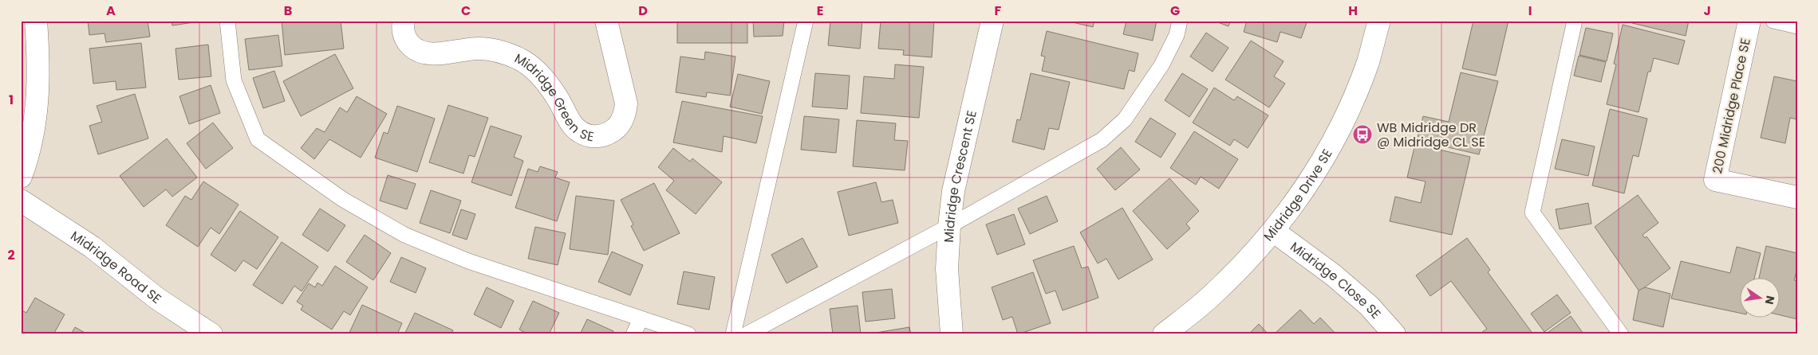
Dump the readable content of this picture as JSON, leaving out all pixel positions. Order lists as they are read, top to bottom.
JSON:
{
  "streets": {
    "street": [
      "Midridge Green SE",
      "200 Midridge Place SE",
      "Midridge Crescent SE",
      "Midridge Drive SE",
      "Midridge Road SE",
      "Midridge Close SE"
    ]
  },
  "crossings": [
    ["Midridge Drive SE", "Midridge Close SE"]
  ],
  "places": {
    "bus stop": ["WB Midridge DR @ Midridge CL SE"]
  },
  "north": "right",
  "grid": {
    "columns": [
      "A",
      "B",
      "C",
      "D",
      "E",
      "F",
      "G",
      "H",
      "I",
      "J"
    ],
    "rows": ["1", "2"]
  }
}
